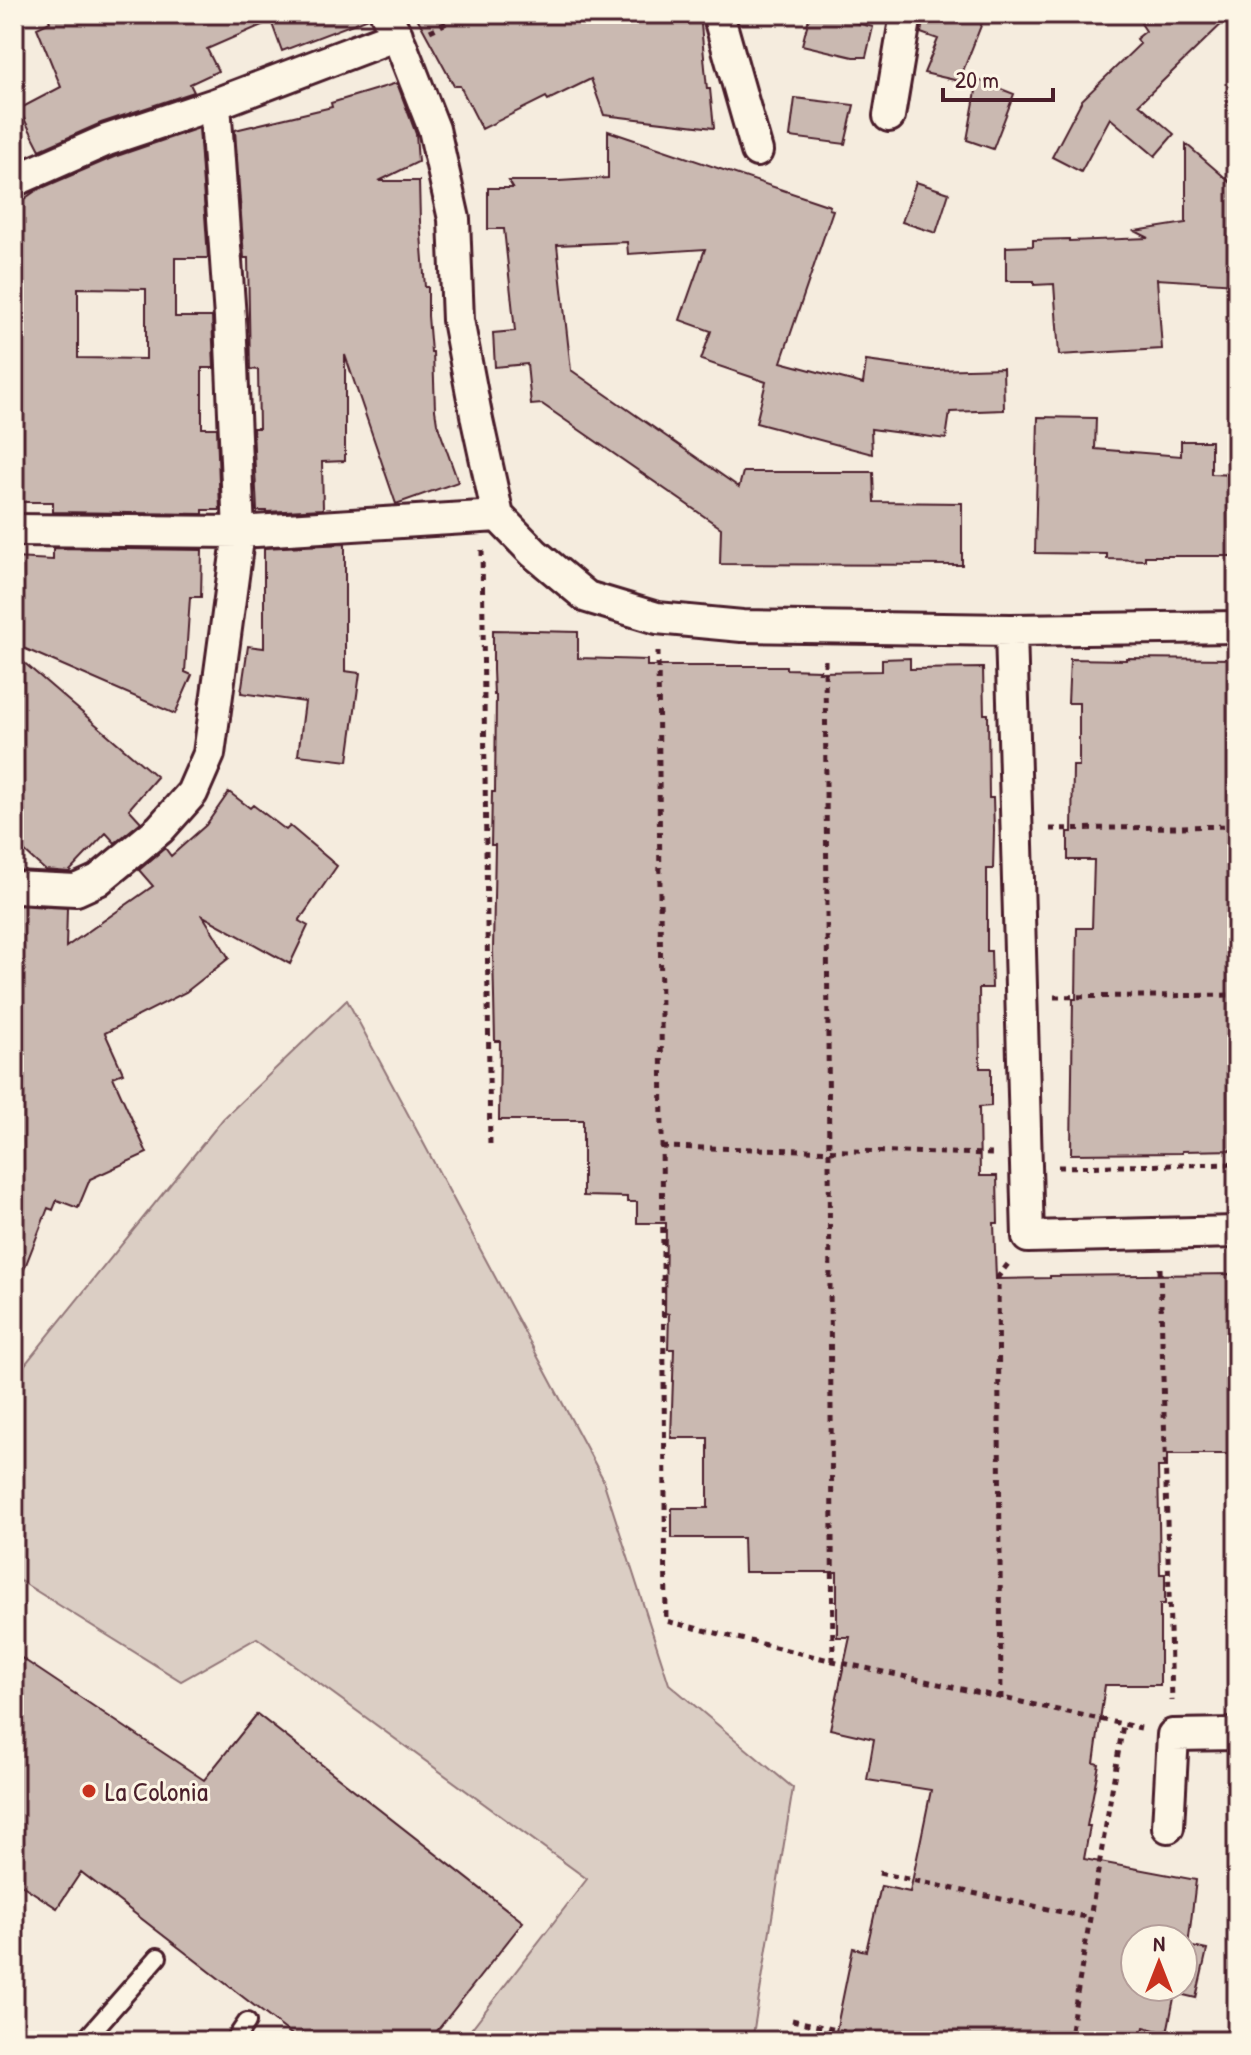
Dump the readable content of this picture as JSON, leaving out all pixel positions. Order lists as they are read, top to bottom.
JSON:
{
  "places": ["La Colonia"],
  "scale_bar": "20 m",
  "north": "top"
}
